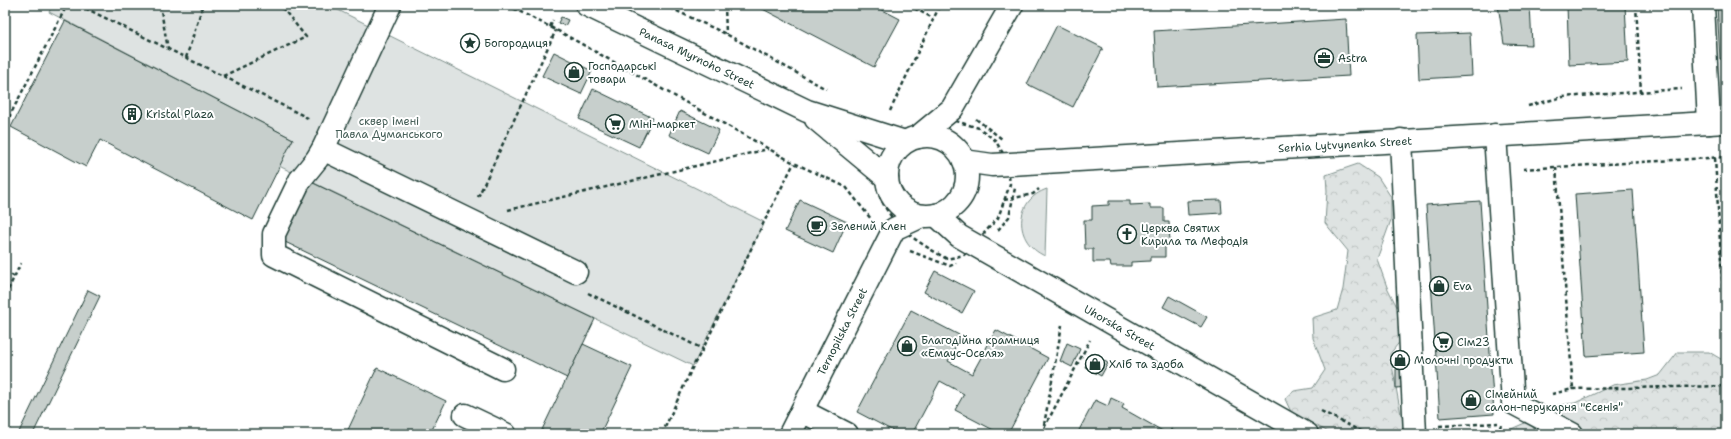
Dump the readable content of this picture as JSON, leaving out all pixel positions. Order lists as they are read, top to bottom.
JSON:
{
  "streets": {
    "street": [
      "Panasa Myrnoho Street",
      "Serhia Lytvynenka Street",
      "Uhorska Street",
      "Ternopilska Street"
    ]
  },
  "crossings": [
    ["Panasa Myrnoho Street", "Serhia Lytvynenka Street"],
    ["Panasa Myrnoho Street", "Uhorska Street"],
    ["Serhia Lytvynenka Street", "Uhorska Street"]
  ],
  "parks": ["сквер імені Павла Думанського"],
  "places": {
    "place": ["Богородиця"],
    "office": ["Astra"],
    "shop": [
      "Господарські товари",
      "Eva",
      "Благодійна крамниця «Емаус-Оселя»",
      "Молочні продукти",
      "Хліб та здоба",
      "Сімейний салон-перукарня \"Єсенія\""
    ],
    "building": ["Kristal Plaza"],
    "supermarket": ["Міні-маркет", "Сім23"],
    "cafe": ["Зелений Клен"],
    "church": ["Церква Святих Кирила та Мефодія"]
  }
}
